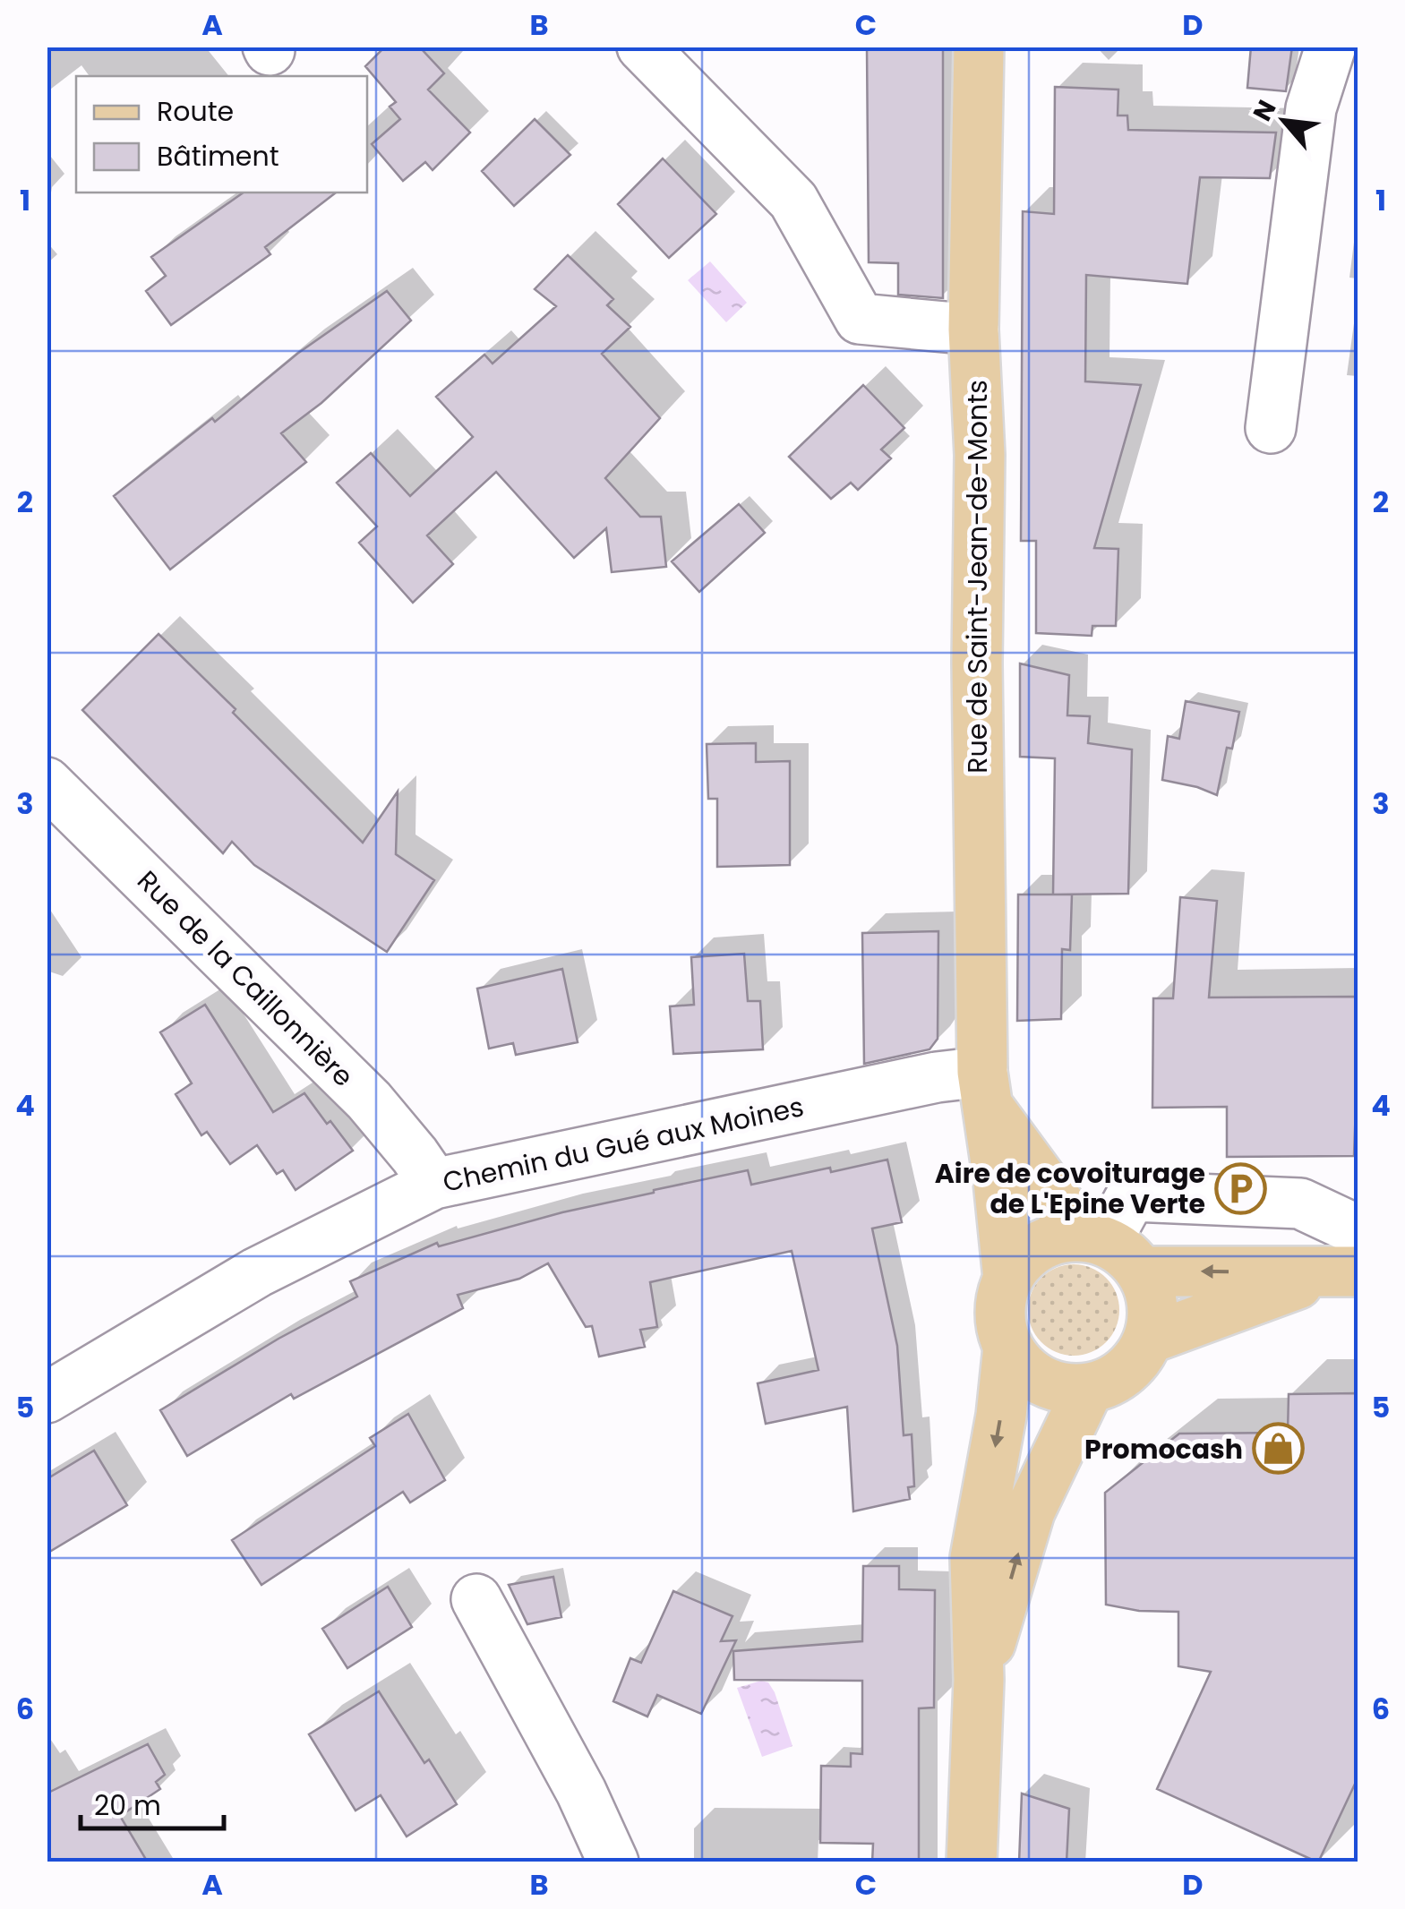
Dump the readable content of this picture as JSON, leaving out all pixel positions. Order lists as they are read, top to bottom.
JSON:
{
  "streets": {
    "main road": ["Rue de Saint-Jean-de-Monts"],
    "street": ["Rue de la Caillonnière", "Chemin du Gué aux Moines"]
  },
  "crossings": [
    ["Rue de Saint-Jean-de-Monts", "Chemin du Gué aux Moines"],
    ["Rue de la Caillonnière", "Chemin du Gué aux Moines"]
  ],
  "places": {
    "parking": ["Aire de covoiturage de L'Epine Verte"],
    "shop": ["Promocash"]
  },
  "legend": ["Route", "Bâtiment"],
  "scale_bar": "20 m",
  "north": "top left",
  "grid": {
    "columns": [
      "A",
      "B",
      "C",
      "D"
    ],
    "rows": [
      "1",
      "2",
      "3",
      "4",
      "5",
      "6"
    ]
  }
}
